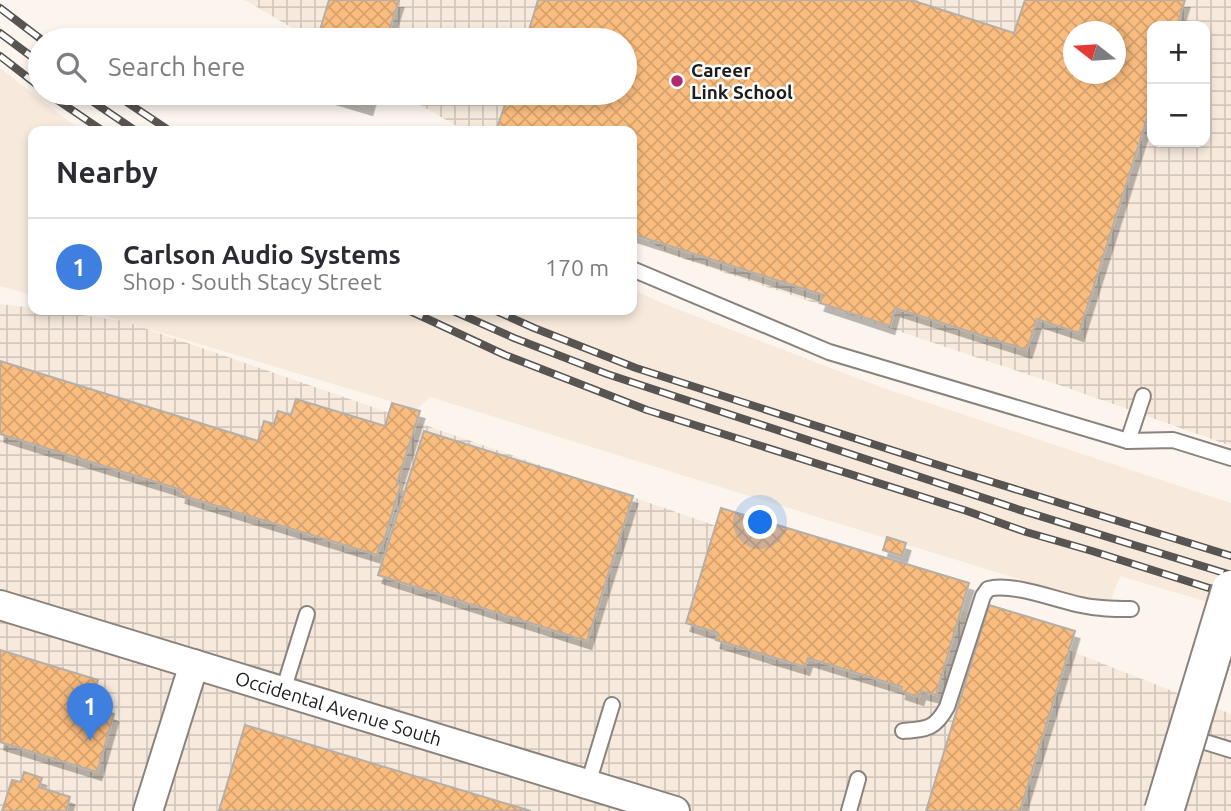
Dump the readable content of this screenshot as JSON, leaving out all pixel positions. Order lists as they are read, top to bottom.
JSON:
{
  "streets": {
    "street": ["Occidental Avenue South"]
  },
  "places": ["Career Link School"],
  "north": "left",
  "page": {
    "map_buttons": ["+", "−"],
    "search": "Search here",
    "heading": "Nearby",
    "list": [
      {
        "mark": "1",
        "name": "Carlson Audio Systems",
        "note": "Shop · South Stacy Street",
        "value": "170 m"
      }
    ],
    "pins": "1"
  }
}
